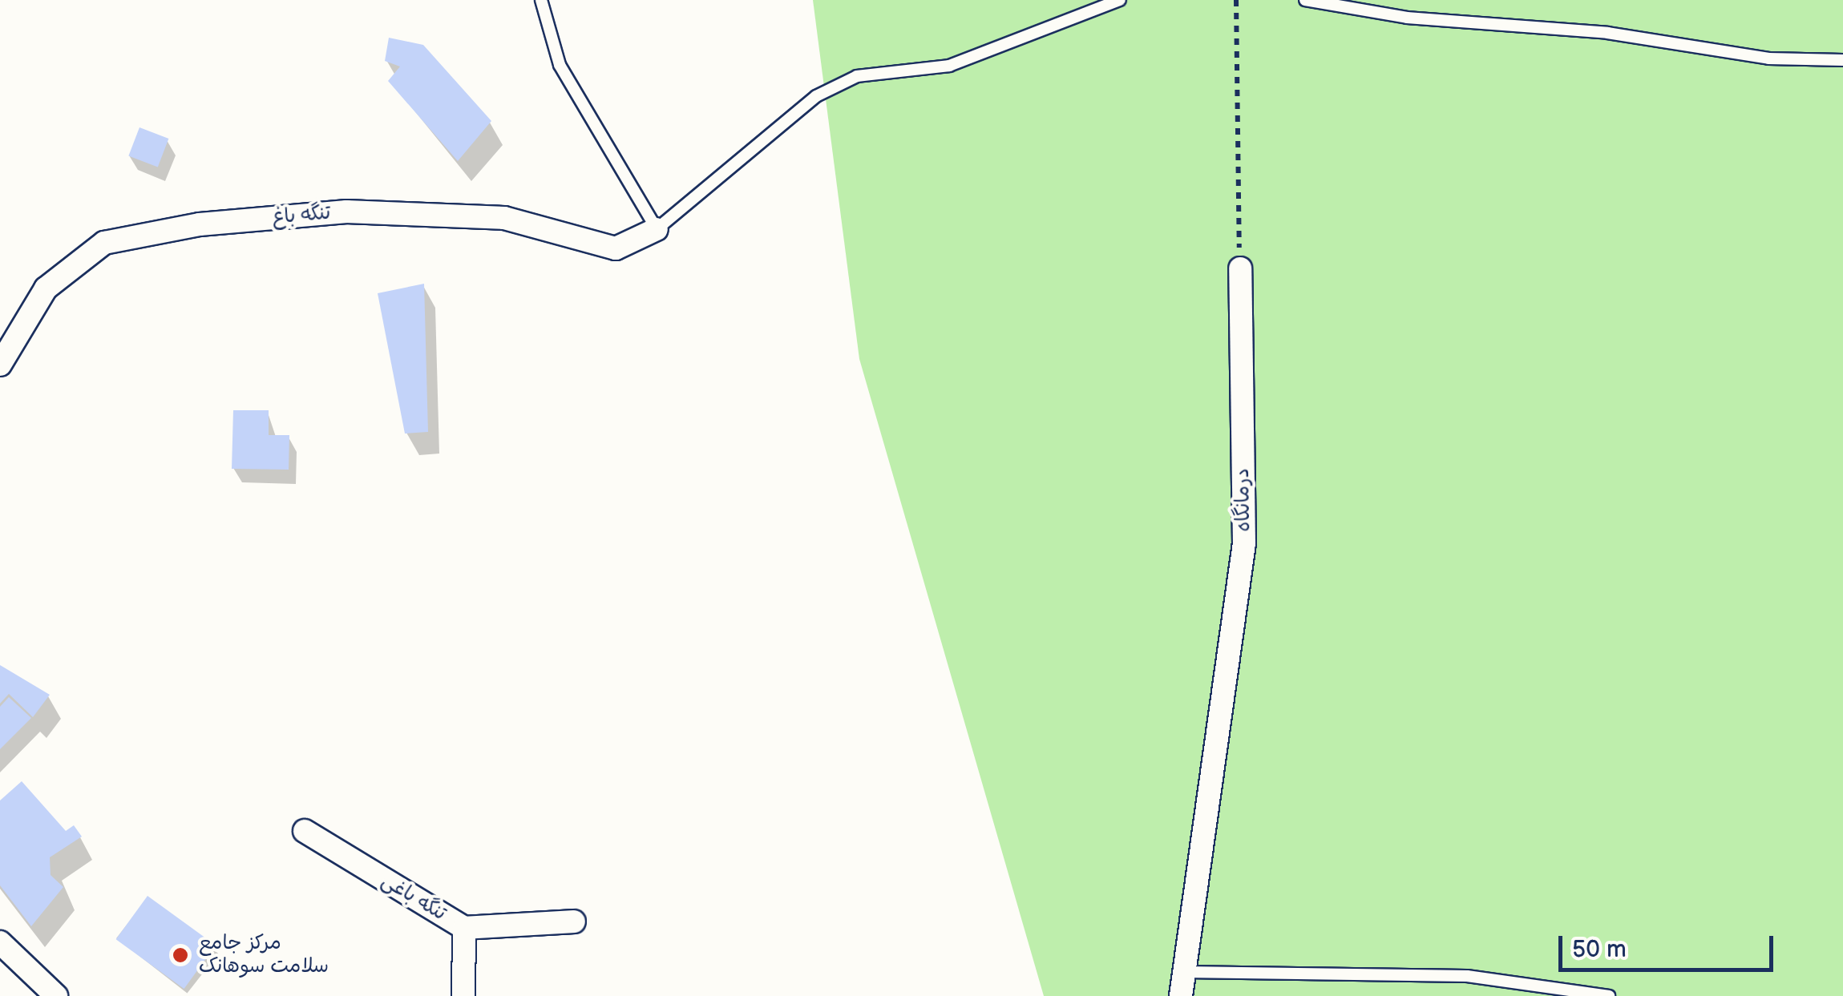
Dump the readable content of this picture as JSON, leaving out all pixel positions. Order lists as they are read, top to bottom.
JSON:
{
  "streets": {
    "street": ["تنگه باغ", "درمانگاه", "تنگه باغی"]
  },
  "places": ["مرکز جامع سلامت سوهانک"],
  "scale_bar": "50 m"
}
